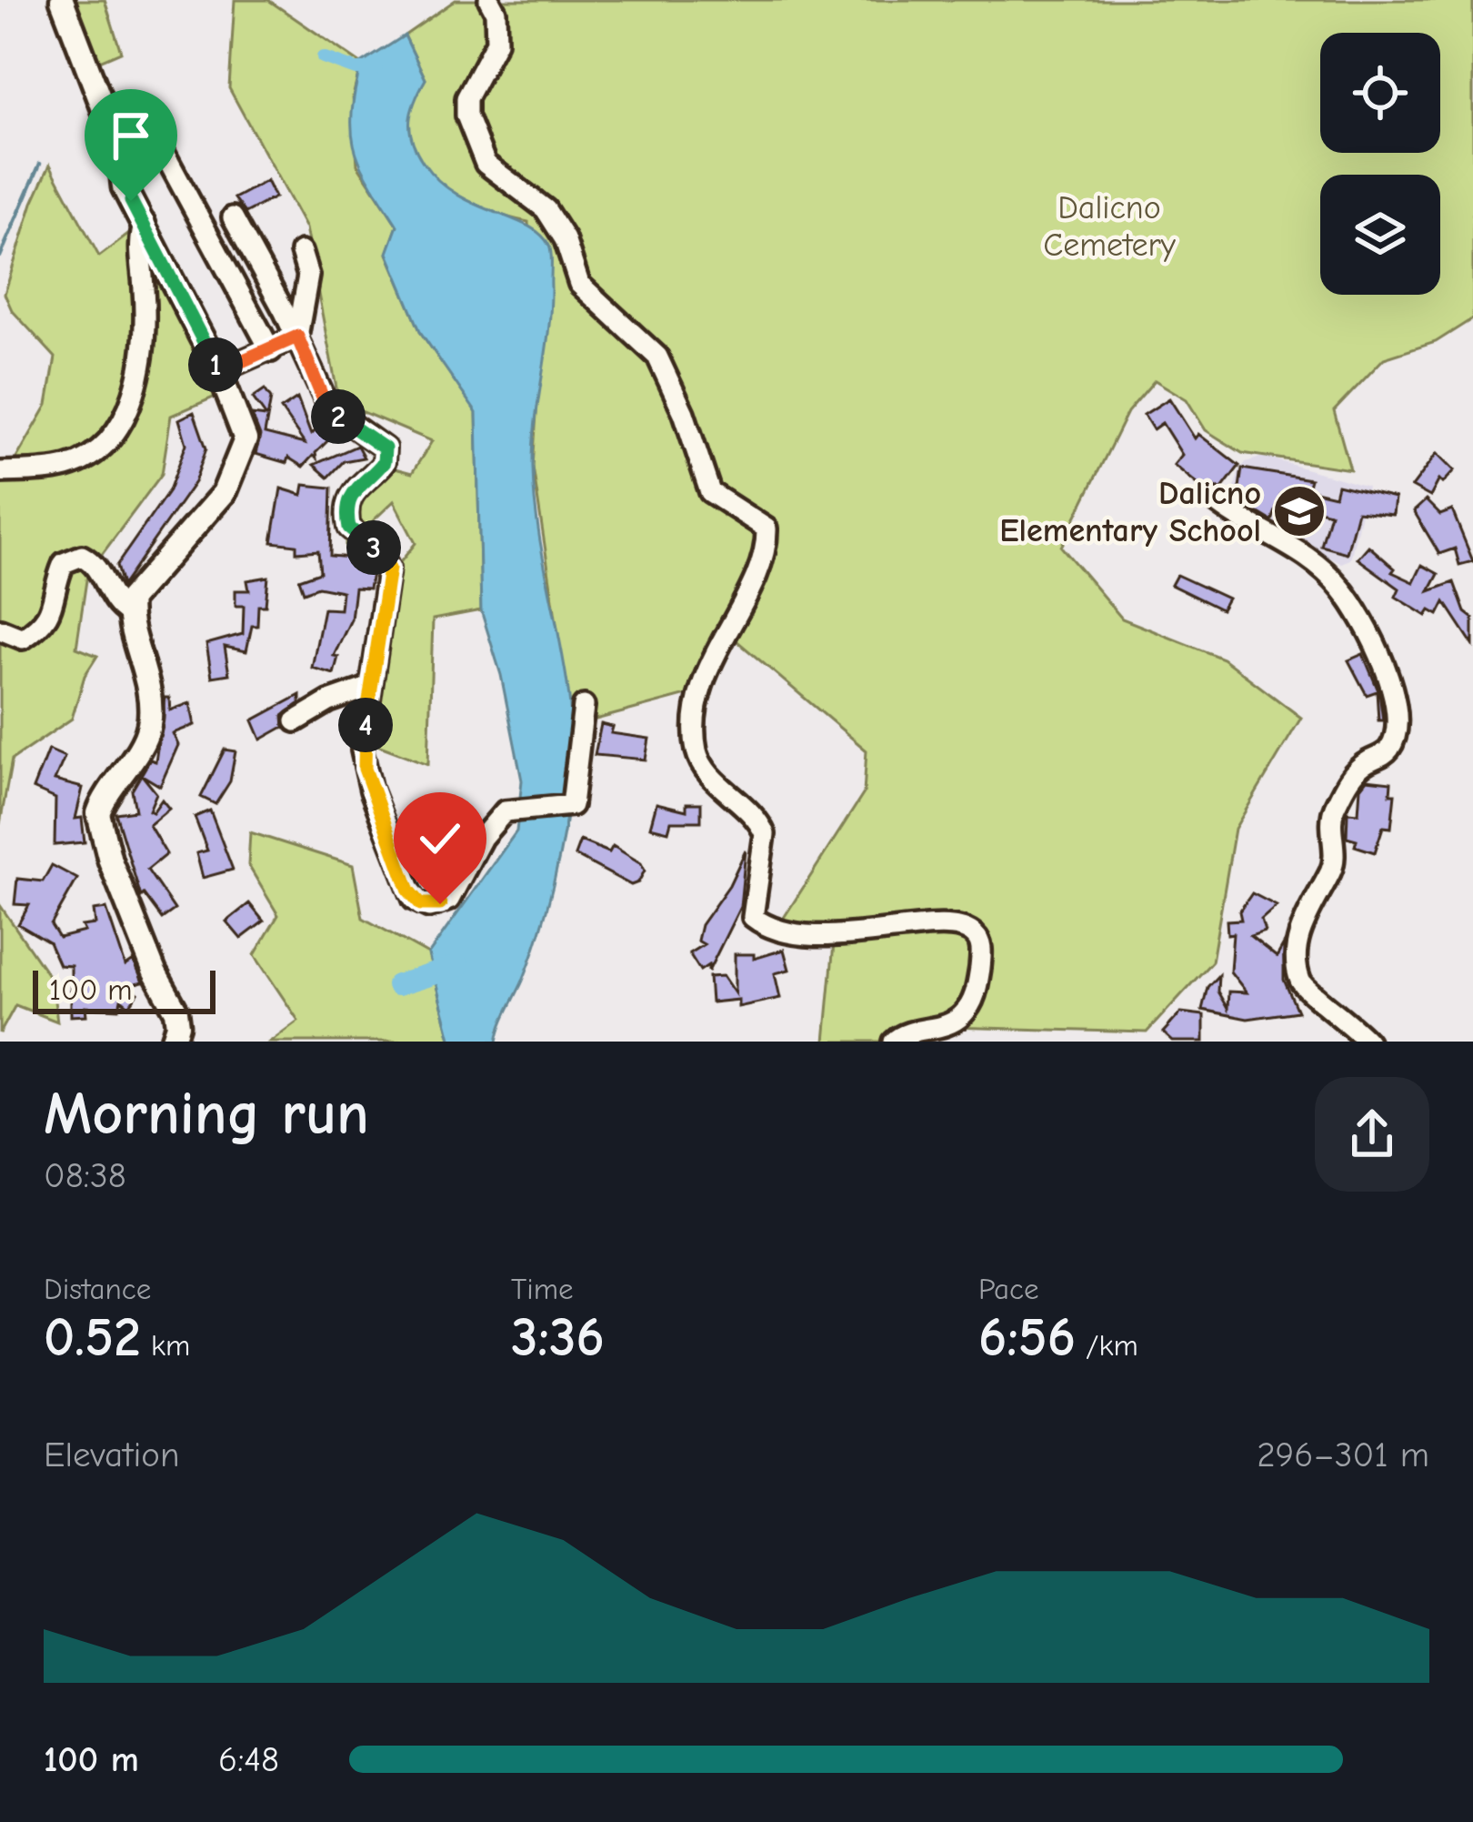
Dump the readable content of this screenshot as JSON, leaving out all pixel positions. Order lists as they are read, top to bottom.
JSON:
{
  "parks": ["Dalicno Cemetery"],
  "places": {
    "school or university": ["Dalicno Elementary School"]
  },
  "scale_bar": "100 m",
  "page": {
    "pins": [
      "1",
      "2",
      "3",
      "4"
    ],
    "scale": "100 m",
    "heading": ["Morning run", "08:38"],
    "stats": [
      ["Distance", "0.52 km"],
      ["Time", "3:36"],
      ["Pace", "6:56 /km"]
    ],
    "chart": ["Elevation", "296–301 m"],
    "list": [
      {
        "name": "100 m",
        "note": "6:48"
      }
    ]
  }
}
